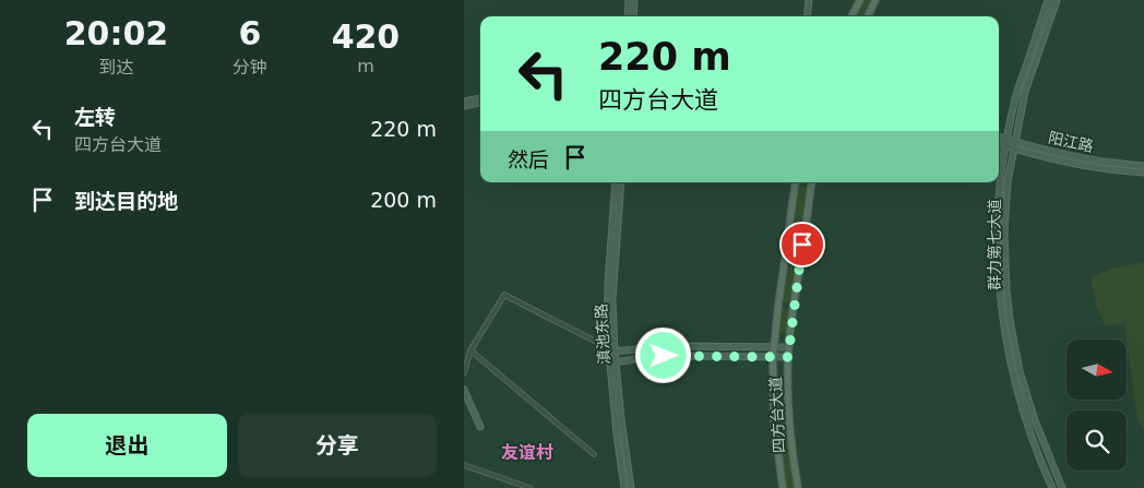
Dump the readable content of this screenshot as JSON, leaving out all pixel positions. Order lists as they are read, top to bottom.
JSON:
{
  "streets": {
    "main road": ["四方台大道"],
    "street": ["阳江路", "群力第七大道", "滇池东路"]
  },
  "crossings": [
    ["阳江路", "群力第七大道"]
  ],
  "districts": ["友谊村"],
  "north": "right",
  "page": {
    "eta": [
      "20:02",
      "到达",
      "6",
      "分钟",
      "420",
      "m"
    ],
    "turn": ["220 m", "四方台大道"],
    "list": [
      {
        "name": "左转",
        "note": "四方台大道",
        "value": "220 m"
      },
      {
        "name": "到达目的地",
        "value": "200 m"
      }
    ],
    "then": "然后",
    "buttons": ["退出", "分享"]
  }
}
